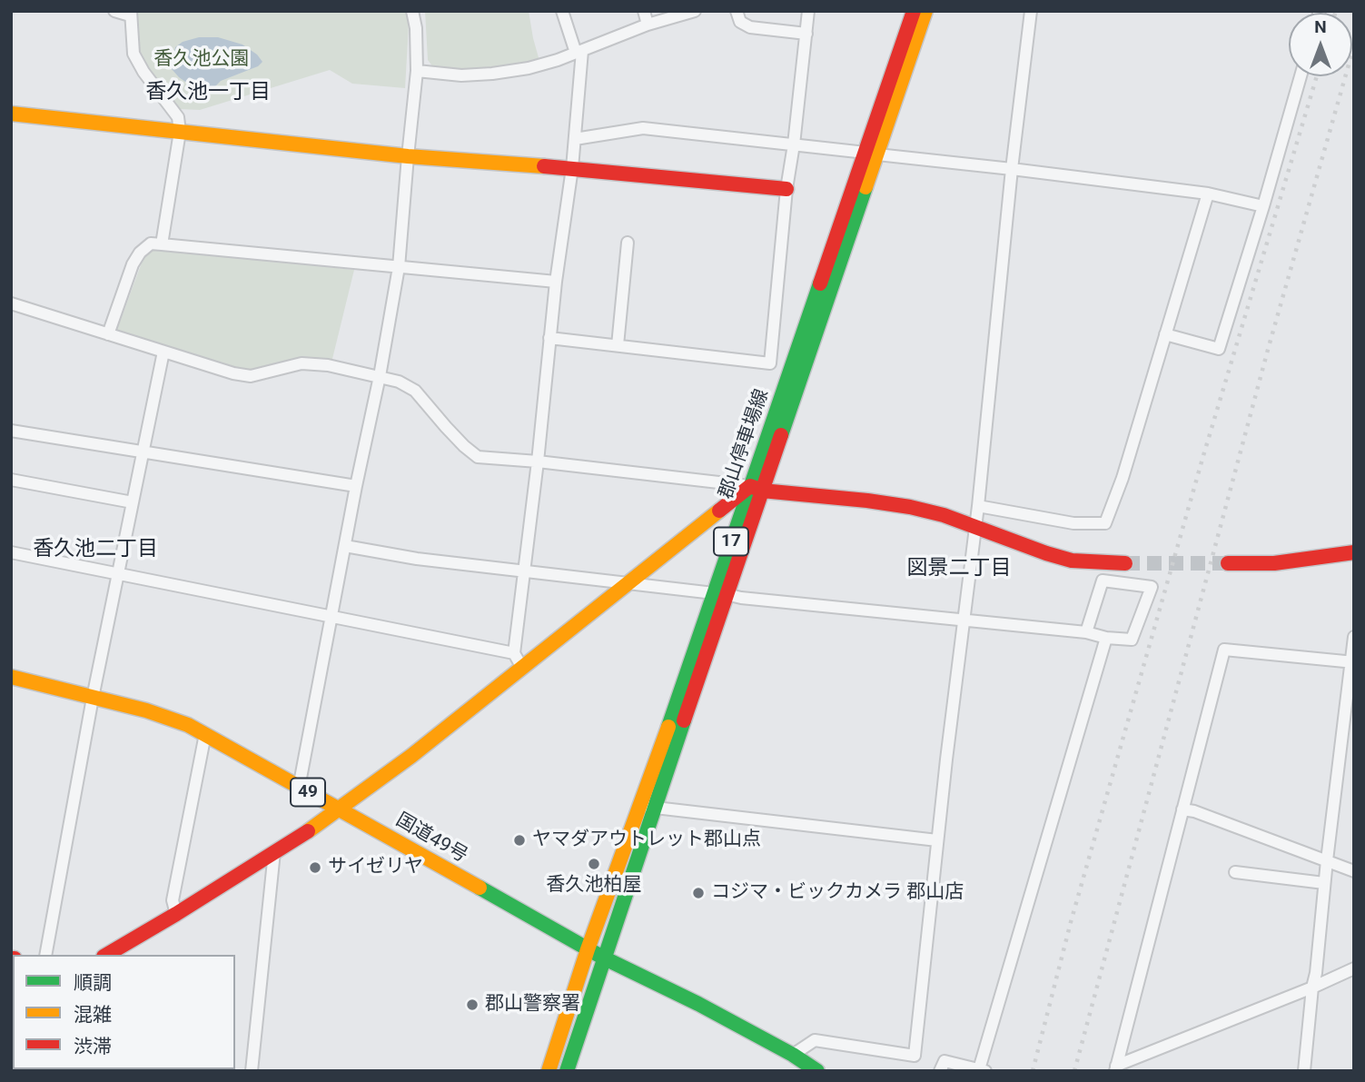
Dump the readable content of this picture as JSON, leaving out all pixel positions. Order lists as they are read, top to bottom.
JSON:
{
  "streets": {
    "main road": [
      "郡山停車場線",
      "17",
      "49",
      "国道49号"
    ]
  },
  "crossings": [
    ["郡山停車場線", "国道49号"]
  ],
  "districts": ["香久池一丁目", "香久池二丁目", "図景二丁目"],
  "parks": ["香久池公園"],
  "places": [
    "ヤマダアウトレット郡山点",
    "香久池柏屋",
    "サイゼリヤ",
    "コジマ・ビックカメラ 郡山店",
    "郡山警察署"
  ],
  "legend": ["順調", "混雑", "渋滞"],
  "north": "top"
}
